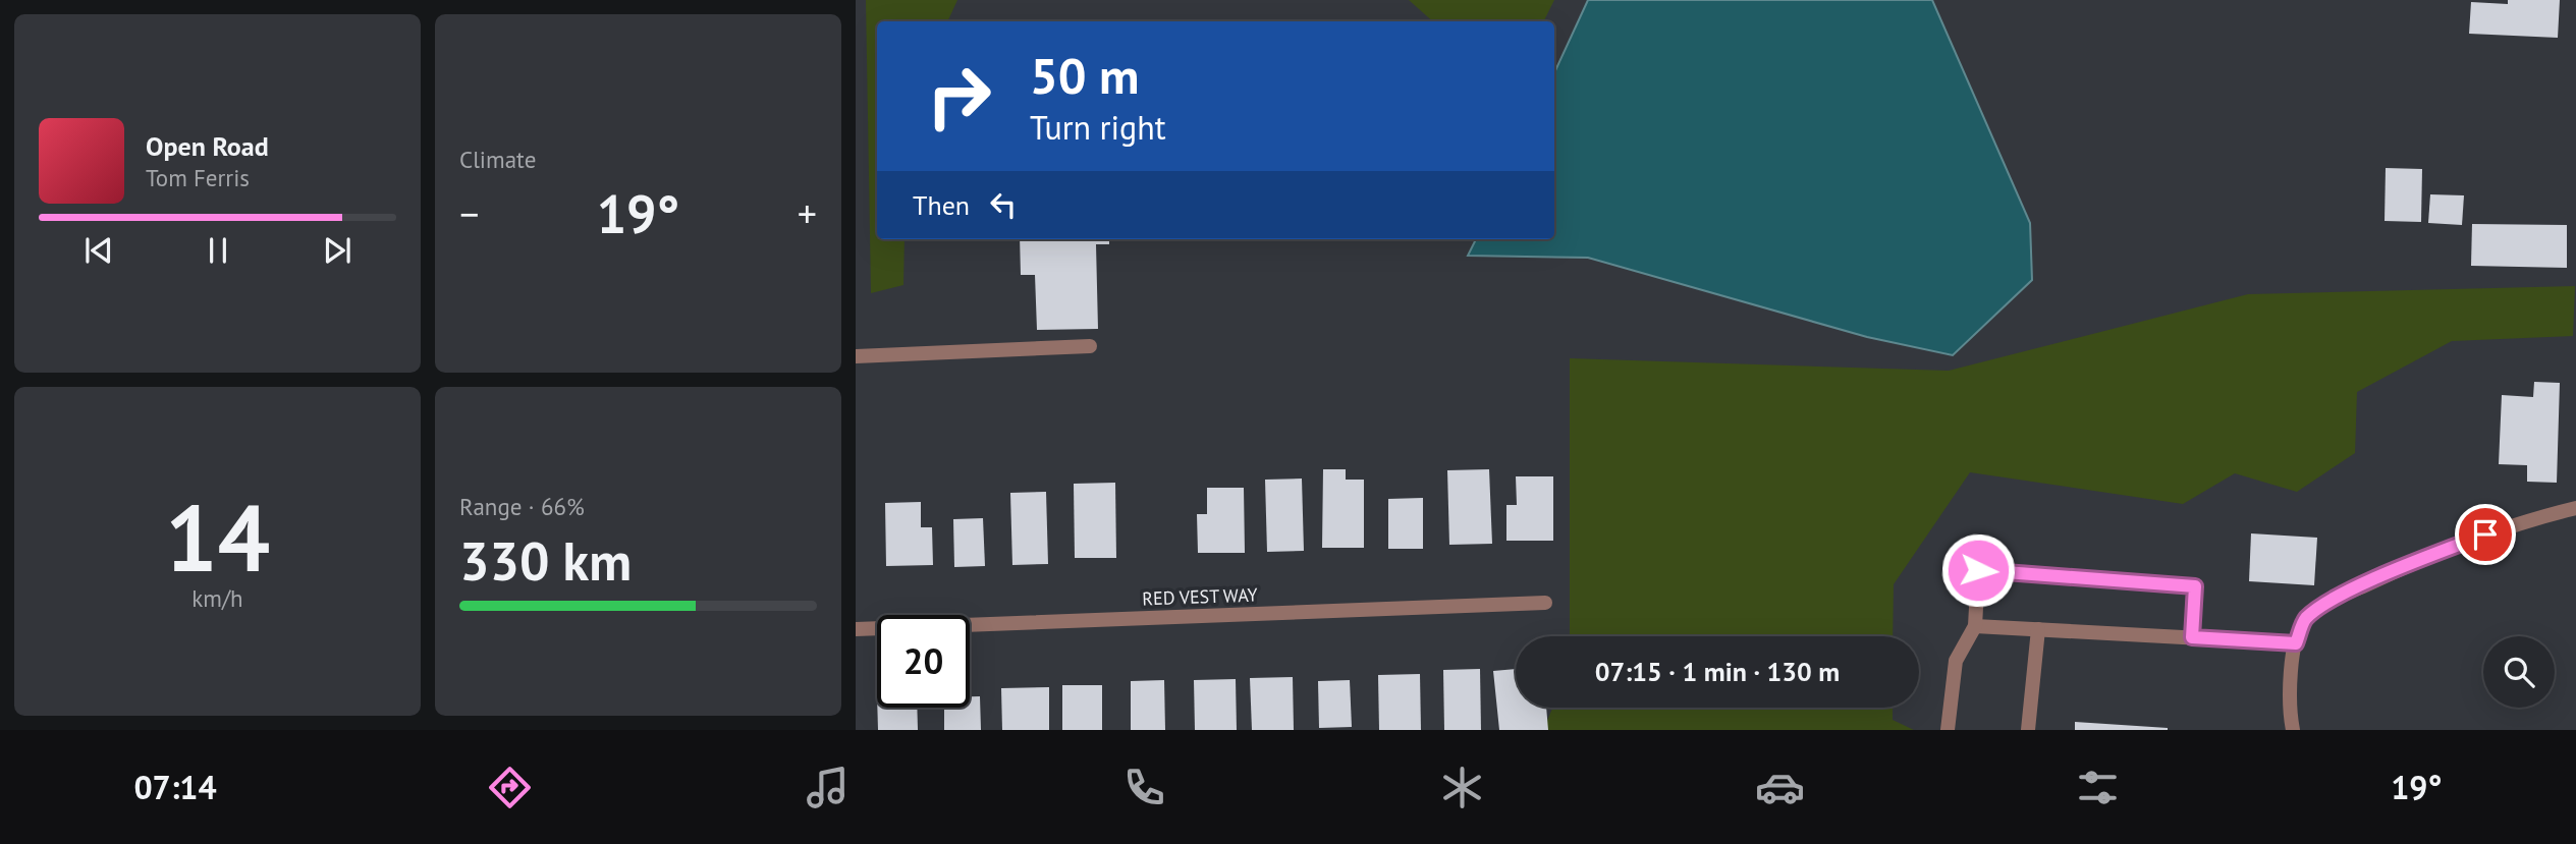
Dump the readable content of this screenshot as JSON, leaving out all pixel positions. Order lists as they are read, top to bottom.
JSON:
{
  "streets": {
    "street": ["RED VEST WAY"]
  },
  "page": {
    "tile": [
      "Climate",
      ["14", "km/h"],
      ["Range · 66%", "330 km"]
    ],
    "turn": ["50 m", "Turn right"],
    "song": ["Open Road", "Tom Ferris"],
    "then": "Then",
    "heat": ["−", "19°", "+"],
    "limit": "20",
    "trip": "07:15 · 1 min · 130 m",
    "tabs": ["07:14", "19°"]
  }
}
